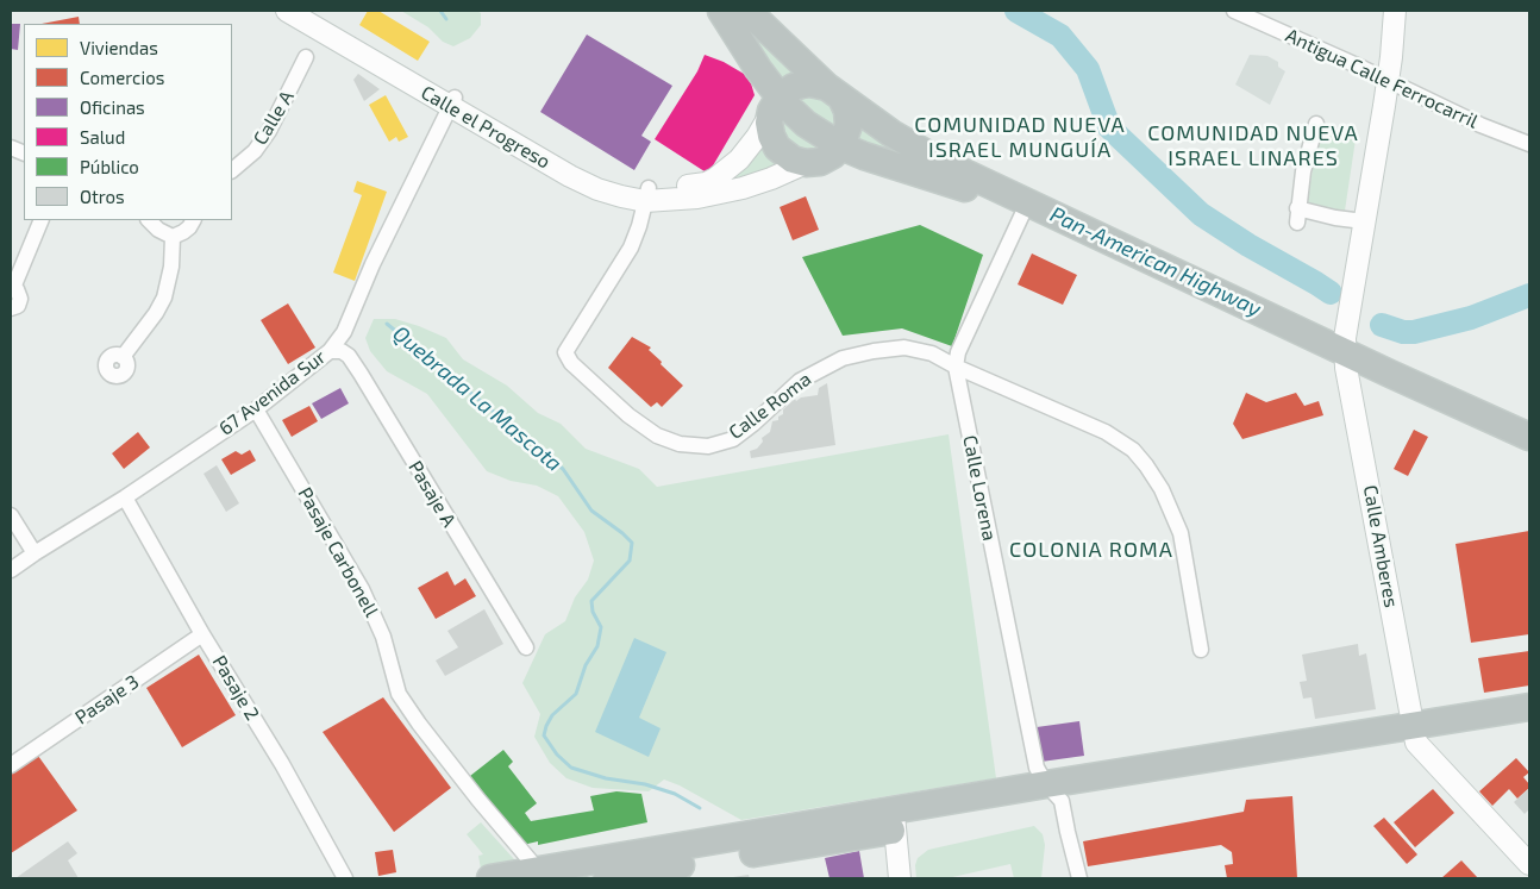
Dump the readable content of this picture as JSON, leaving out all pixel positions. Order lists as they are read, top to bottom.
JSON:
{
  "streets": {
    "street": [
      "Antigua Calle Ferrocarril",
      "Calle A",
      "Calle el Progreso",
      "67 Avenida Sur",
      "Calle Roma",
      "Calle Lorena",
      "Pasaje A",
      "Calle Amberes",
      "Pasaje Carbonell",
      "Pasaje 2",
      "Pasaje 3"
    ]
  },
  "crossings": [
    ["Antigua Calle Ferrocarril", "Calle Amberes"],
    ["Calle el Progreso", "67 Avenida Sur"],
    ["Calle el Progreso", "Calle Roma"],
    ["67 Avenida Sur", "Pasaje A"],
    ["67 Avenida Sur", "Pasaje Carbonell"],
    ["67 Avenida Sur", "Pasaje 2"],
    ["Calle Roma", "Calle Lorena"],
    ["Pasaje 2", "Pasaje 3"]
  ],
  "districts": ["COMUNIDAD NUEVA ISRAEL MUNGUÍA", "COMUNIDAD NUEVA ISRAEL LINARES", "COLONIA ROMA"],
  "water": ["Pan-American Highway", "Quebrada La Mascota"],
  "legend": [
    "Viviendas",
    "Comercios",
    "Oficinas",
    "Salud",
    "Público",
    "Otros"
  ]
}
